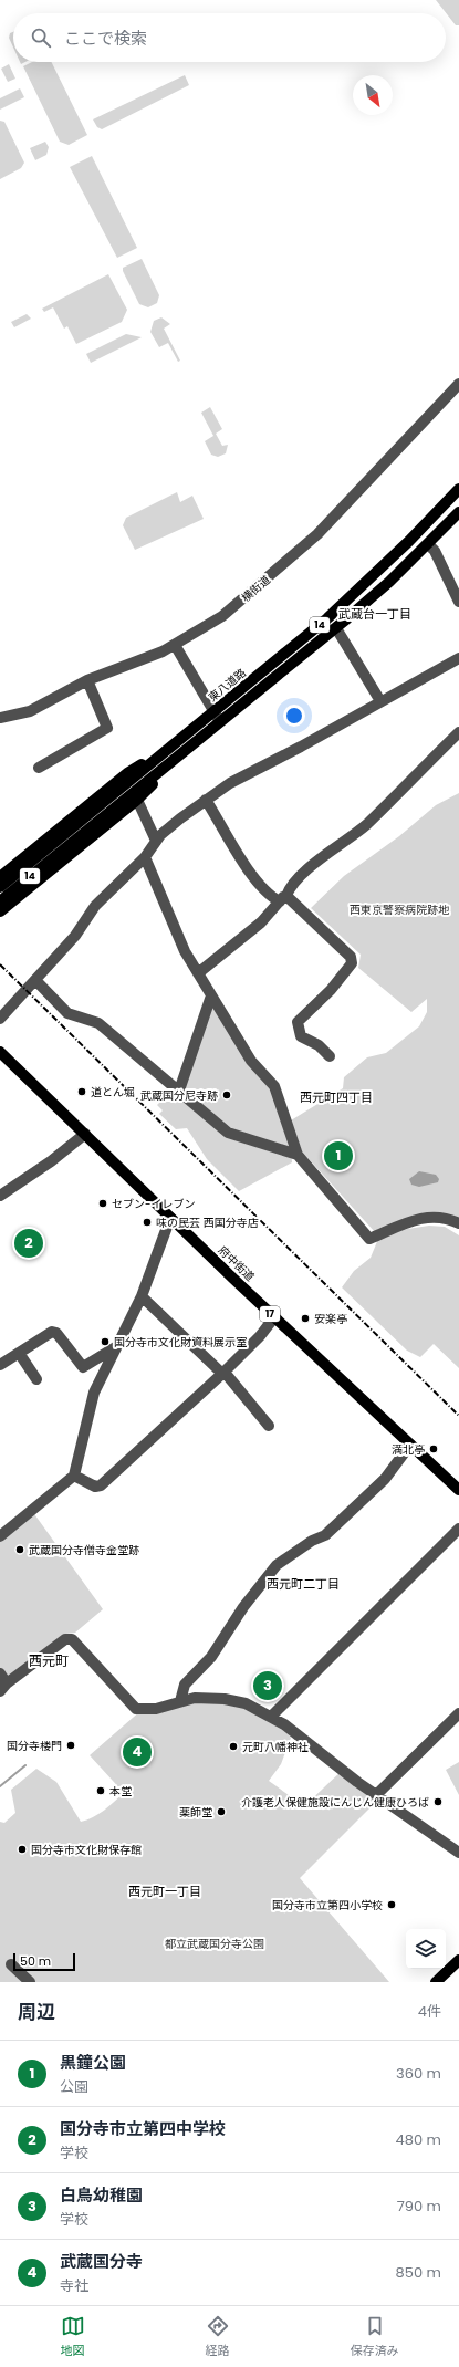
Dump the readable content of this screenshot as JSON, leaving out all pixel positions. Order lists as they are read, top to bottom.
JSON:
{
  "streets": {
    "main road": [
      "14",
      "東八道路",
      "府中街道",
      "17"
    ],
    "street": ["横街道"]
  },
  "crossings": [
    ["14", "東八道路"]
  ],
  "districts": [
    "武蔵台一丁目",
    "西元町四丁目",
    "西元町二丁目",
    "西元町",
    "西元町一丁目"
  ],
  "parks": ["西東京警察病院跡地", "都立武蔵国分寺公園"],
  "places": [
    "道とん堀",
    "武蔵国分尼寺跡",
    "セブン-イレブン",
    "味の民芸 西国分寺店",
    "安楽亭",
    "国分寺市文化財資料展示室",
    "満北亭",
    "武蔵国分寺僧寺金堂跡",
    "国分寺楼門",
    "元町八幡神社",
    "本堂",
    "介護老人保健施設にんじん健康ひろば",
    "薬師堂",
    "国分寺市文化財保存館",
    "国分寺市立第四小学校"
  ],
  "scale_bar": "50 m",
  "north": "bottom right",
  "page": {
    "search": "ここで検索",
    "pins": [
      "1",
      "2",
      "3",
      "4"
    ],
    "scale": "50 m",
    "heading": ["周辺", "4件"],
    "list": [
      {
        "mark": "1",
        "name": "黒鐘公園",
        "note": "公園",
        "value": "360 m"
      },
      {
        "mark": "2",
        "name": "国分寺市立第四中学校",
        "note": "学校",
        "value": "480 m"
      },
      {
        "mark": "3",
        "name": "白鳥幼稚園",
        "note": "学校",
        "value": "790 m"
      },
      {
        "mark": "4",
        "name": "武蔵国分寺",
        "note": "寺社",
        "value": "850 m"
      }
    ],
    "nav": ["地図", "経路", "保存済み"]
  }
}
